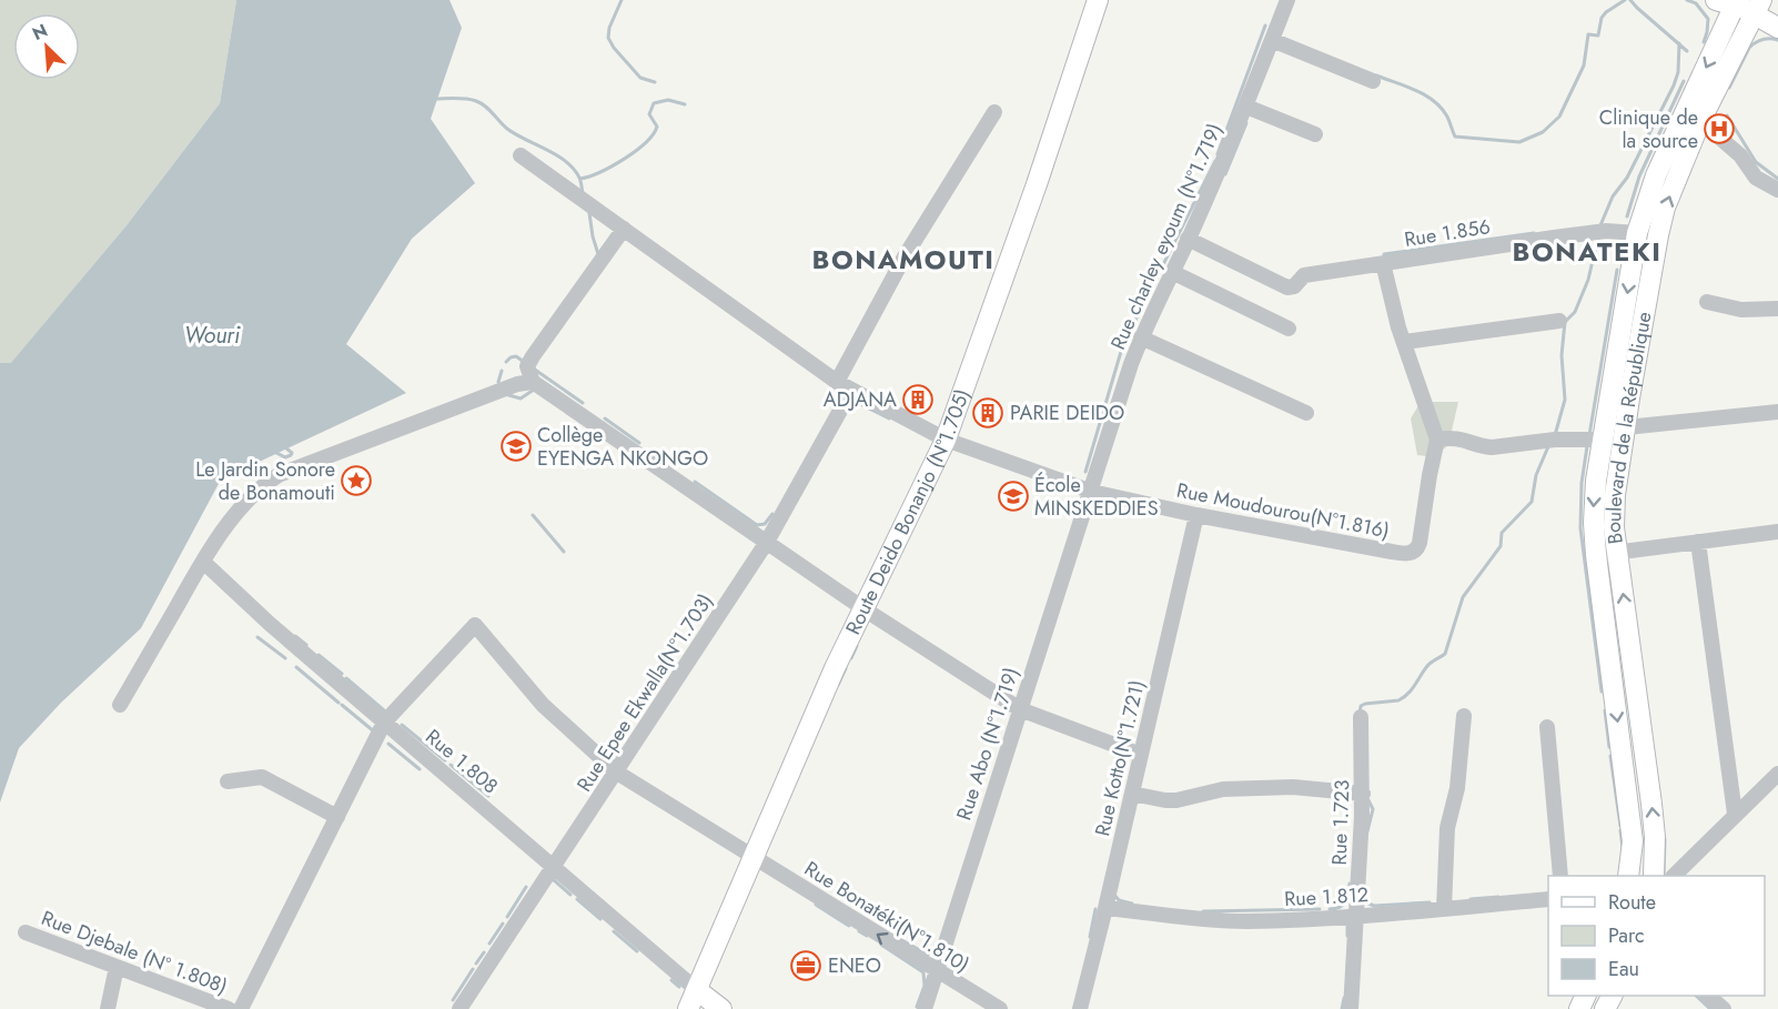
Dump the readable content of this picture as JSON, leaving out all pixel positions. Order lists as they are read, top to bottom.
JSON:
{
  "streets": {
    "main road": ["Boulevard de la République", "Route Deido Bonanjo (N°1.705)"],
    "street": [
      "Rue 1.856",
      "Rue charley eyoum (N°1.719)",
      "Rue Moudourou(N°1.816)",
      "Rue Epee Ekwalla(N°1.703)",
      "Rue Abo (N°1.719)",
      "Rue Kotto(N°1.721)",
      "Rue 1.808",
      "Rue 1.723",
      "Rue 1.812",
      "Rue Bonatéki(N°1.810)",
      "Rue Djebale (N° 1.808)"
    ]
  },
  "crossings": [
    ["Rue 1.856", "Rue charley eyoum (N°1.719)"],
    ["Rue 1.856", "Boulevard de la République"],
    ["Rue charley eyoum (N°1.719)", "Rue Moudourou(N°1.816)"],
    ["Rue charley eyoum (N°1.719)", "Rue Abo (N°1.719)"],
    ["Route Deido Bonanjo (N°1.705)", "Rue Moudourou(N°1.816)"],
    ["Route Deido Bonanjo (N°1.705)", "Rue 1.808"],
    ["Route Deido Bonanjo (N°1.705)", "Rue Bonatéki(N°1.810)"],
    ["Rue Moudourou(N°1.816)", "Rue Epee Ekwalla(N°1.703)"],
    ["Rue Moudourou(N°1.816)", "Rue Abo (N°1.719)"],
    ["Rue Moudourou(N°1.816)", "Rue Kotto(N°1.721)"],
    ["Rue Epee Ekwalla(N°1.703)", "Rue 1.808"],
    ["Rue Epee Ekwalla(N°1.703)", "Rue Bonatéki(N°1.810)"],
    ["Rue Abo (N°1.719)", "Rue Bonatéki(N°1.810)"],
    ["Rue Kotto(N°1.721)", "Rue 1.812"],
    ["Rue 1.808", "Rue Bonatéki(N°1.810)"],
    ["Rue 1.723", "Rue 1.812"]
  ],
  "districts": ["BONATEKI", "BONAMOUTI"],
  "water": ["Wouri"],
  "places": {
    "hospital": ["Clinique de la source"],
    "building": ["ADJANA", "PARIE DEIDO"],
    "school or university": ["Collège EYENGA NKONGO", "École MINSKEDDIES"],
    "place": ["Le Jardin Sonore de Bonamouti"],
    "office": ["ENEO"]
  },
  "legend": ["Route", "Parc", "Eau"],
  "north": "top left"
}
